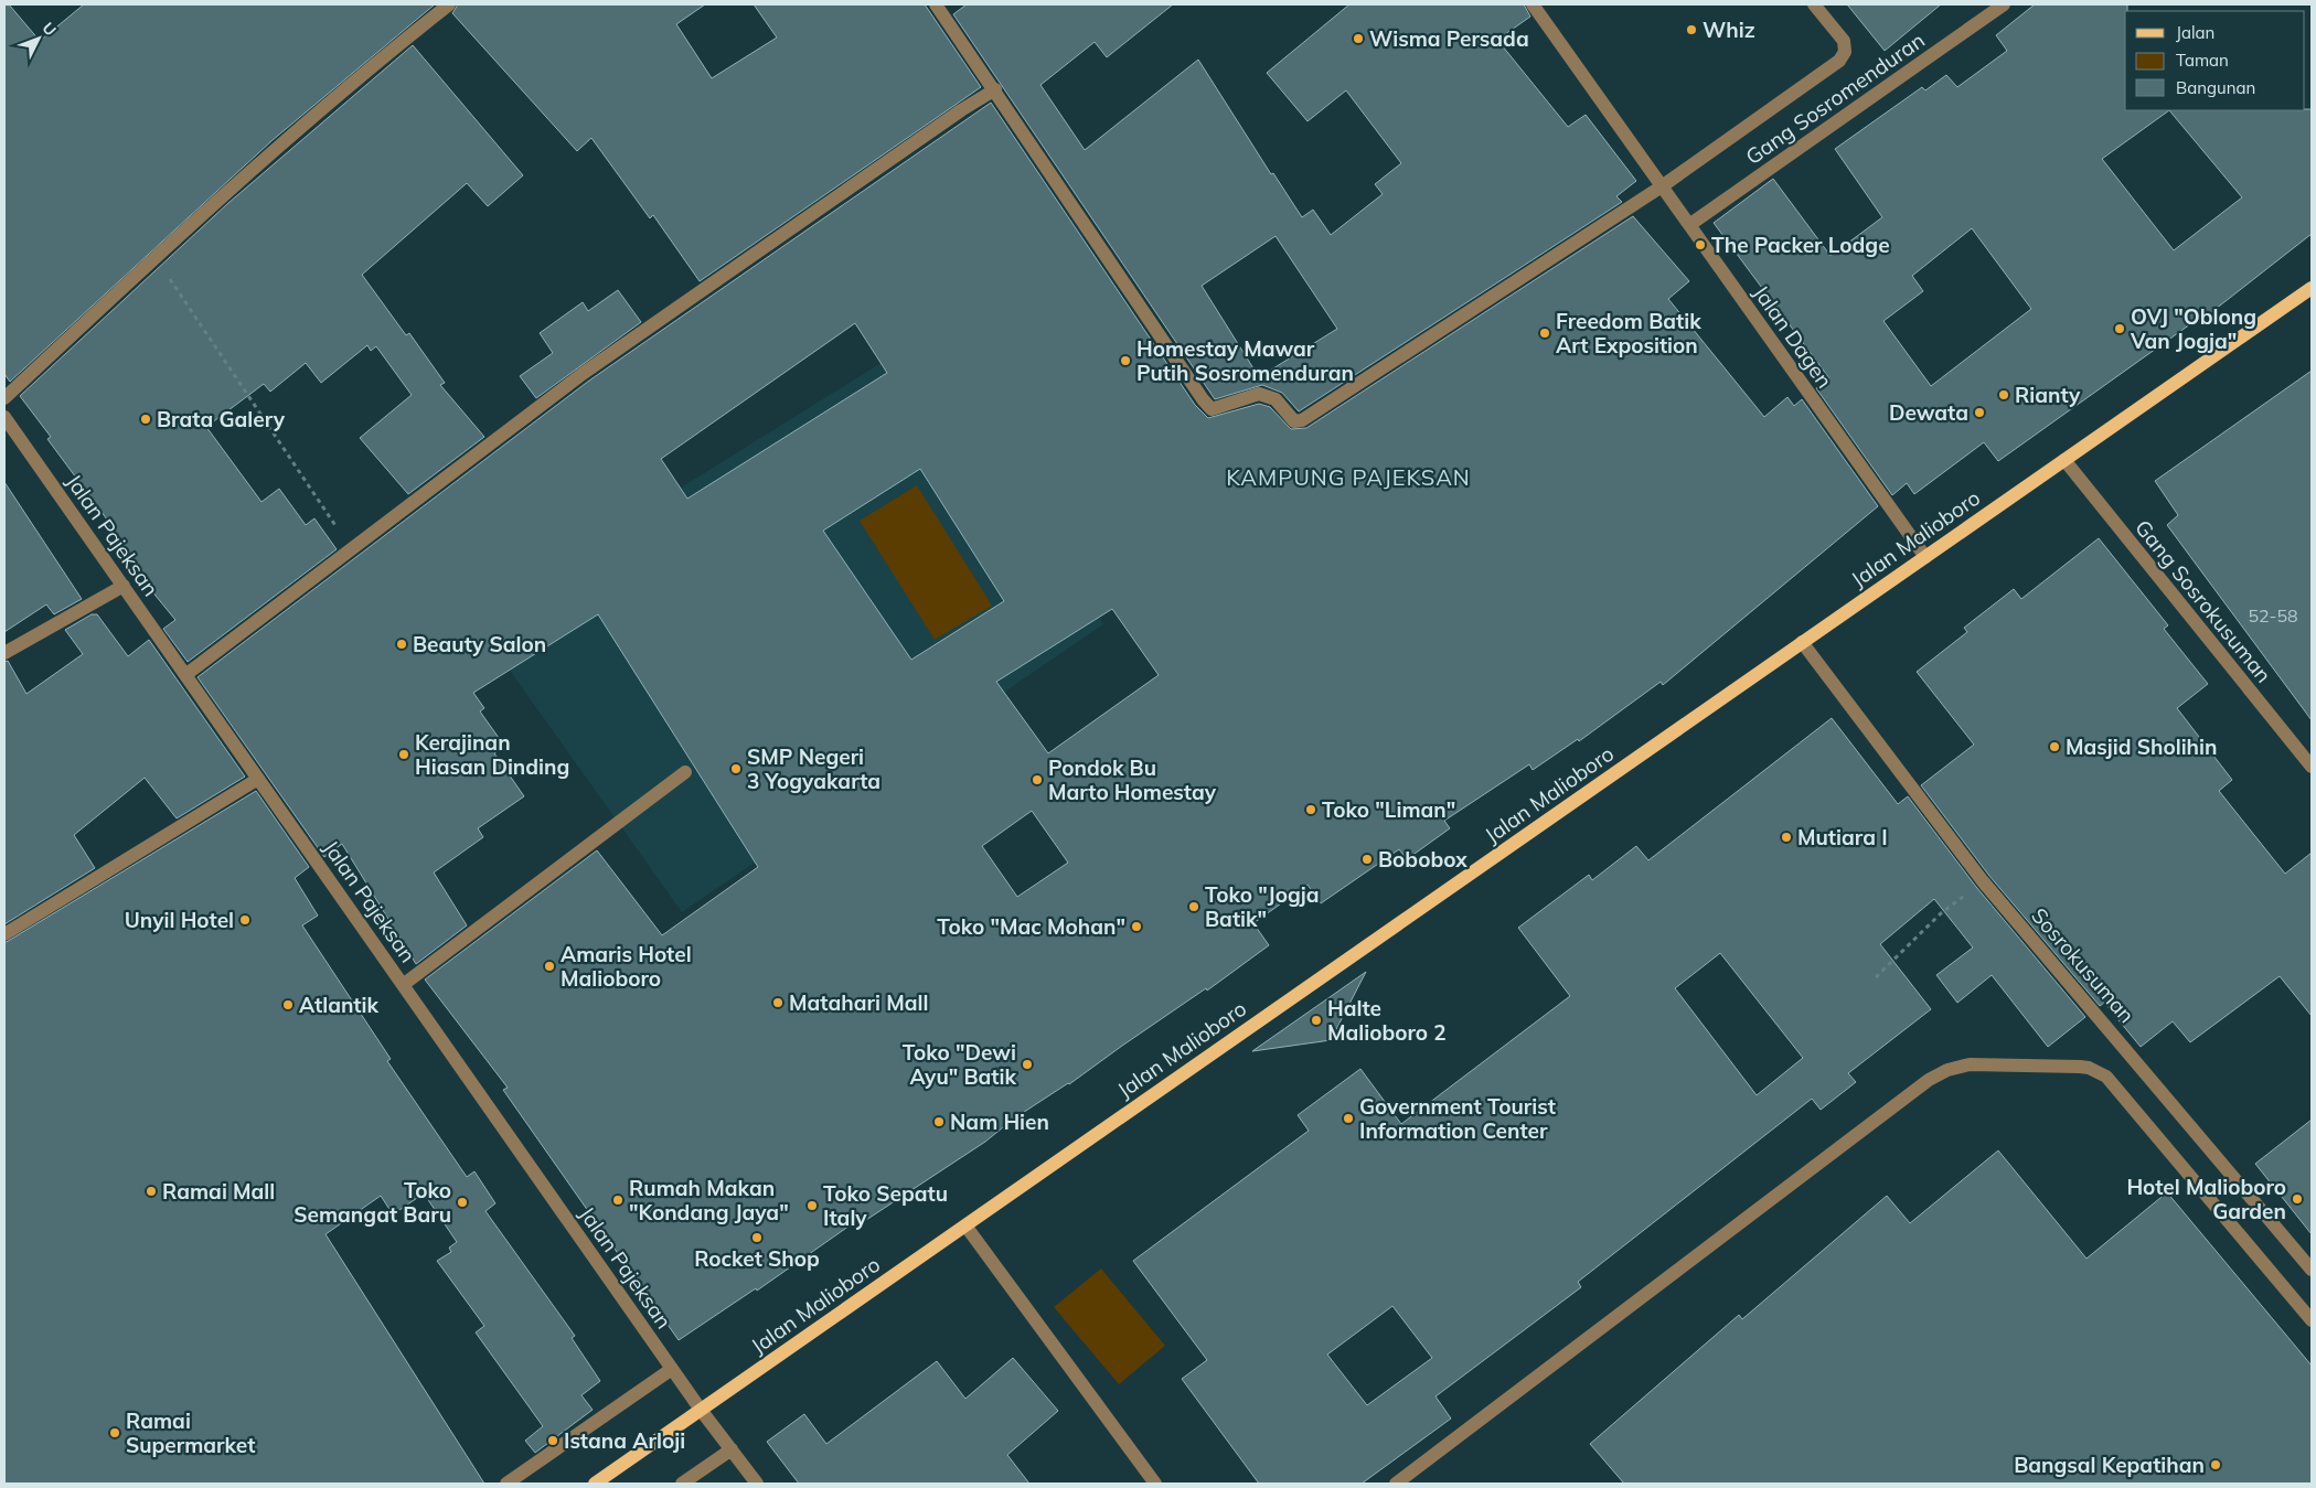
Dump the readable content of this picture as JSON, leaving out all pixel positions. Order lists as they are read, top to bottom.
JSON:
{
  "streets": {
    "main road": ["Jalan Malioboro"],
    "street": [
      "Gang Sosromenduran",
      "Jalan Dagen",
      "Jalan Pajeksan",
      "Gang Sosrokusuman",
      "Sosrokusuman"
    ]
  },
  "crossings": [
    ["Gang Sosromenduran", "Jalan Dagen"],
    ["Jalan Dagen", "Jalan Malioboro"],
    ["Jalan Pajeksan", "Jalan Malioboro"],
    ["Jalan Malioboro", "Gang Sosrokusuman"],
    ["Jalan Malioboro", "Sosrokusuman"]
  ],
  "districts": ["KAMPUNG PAJEKSAN"],
  "places": [
    "Whiz",
    "Wisma Persada",
    "The Packer Lodge",
    "OVJ \"Oblong Van Jogja\"",
    "Freedom Batik Art Exposition",
    "Homestay Mawar Putih Sosromenduran",
    "Rianty",
    "Dewata",
    "Brata Galery",
    "Beauty Salon",
    "Masjid Sholihin",
    "Kerajinan Hiasan Dinding",
    "SMP Negeri 3 Yogyakarta",
    "Pondok Bu Marto Homestay",
    "Toko \"Liman\"",
    "Mutiara I",
    "Bobobox",
    "Toko \"Jogja Batik\"",
    "Unyil Hotel",
    "Toko \"Mac Mohan\"",
    "Amaris Hotel Malioboro",
    "Matahari Mall",
    "Atlantik",
    "Halte Malioboro 2",
    "Toko \"Dewi Ayu\" Batik",
    "Government Tourist Information Center",
    "Nam Hien",
    "Ramai Mall",
    "Hotel Malioboro Garden",
    "Rumah Makan \"Kondang Jaya\"",
    "Toko Semangat Baru",
    "Toko Sepatu Italy",
    "Rocket Shop",
    "Ramai Supermarket",
    "Istana Arloji",
    "Bangsal Kepatihan"
  ],
  "house_numbers": ["52-58"],
  "legend": ["Jalan", "Taman", "Bangunan"],
  "north": "top right"
}
